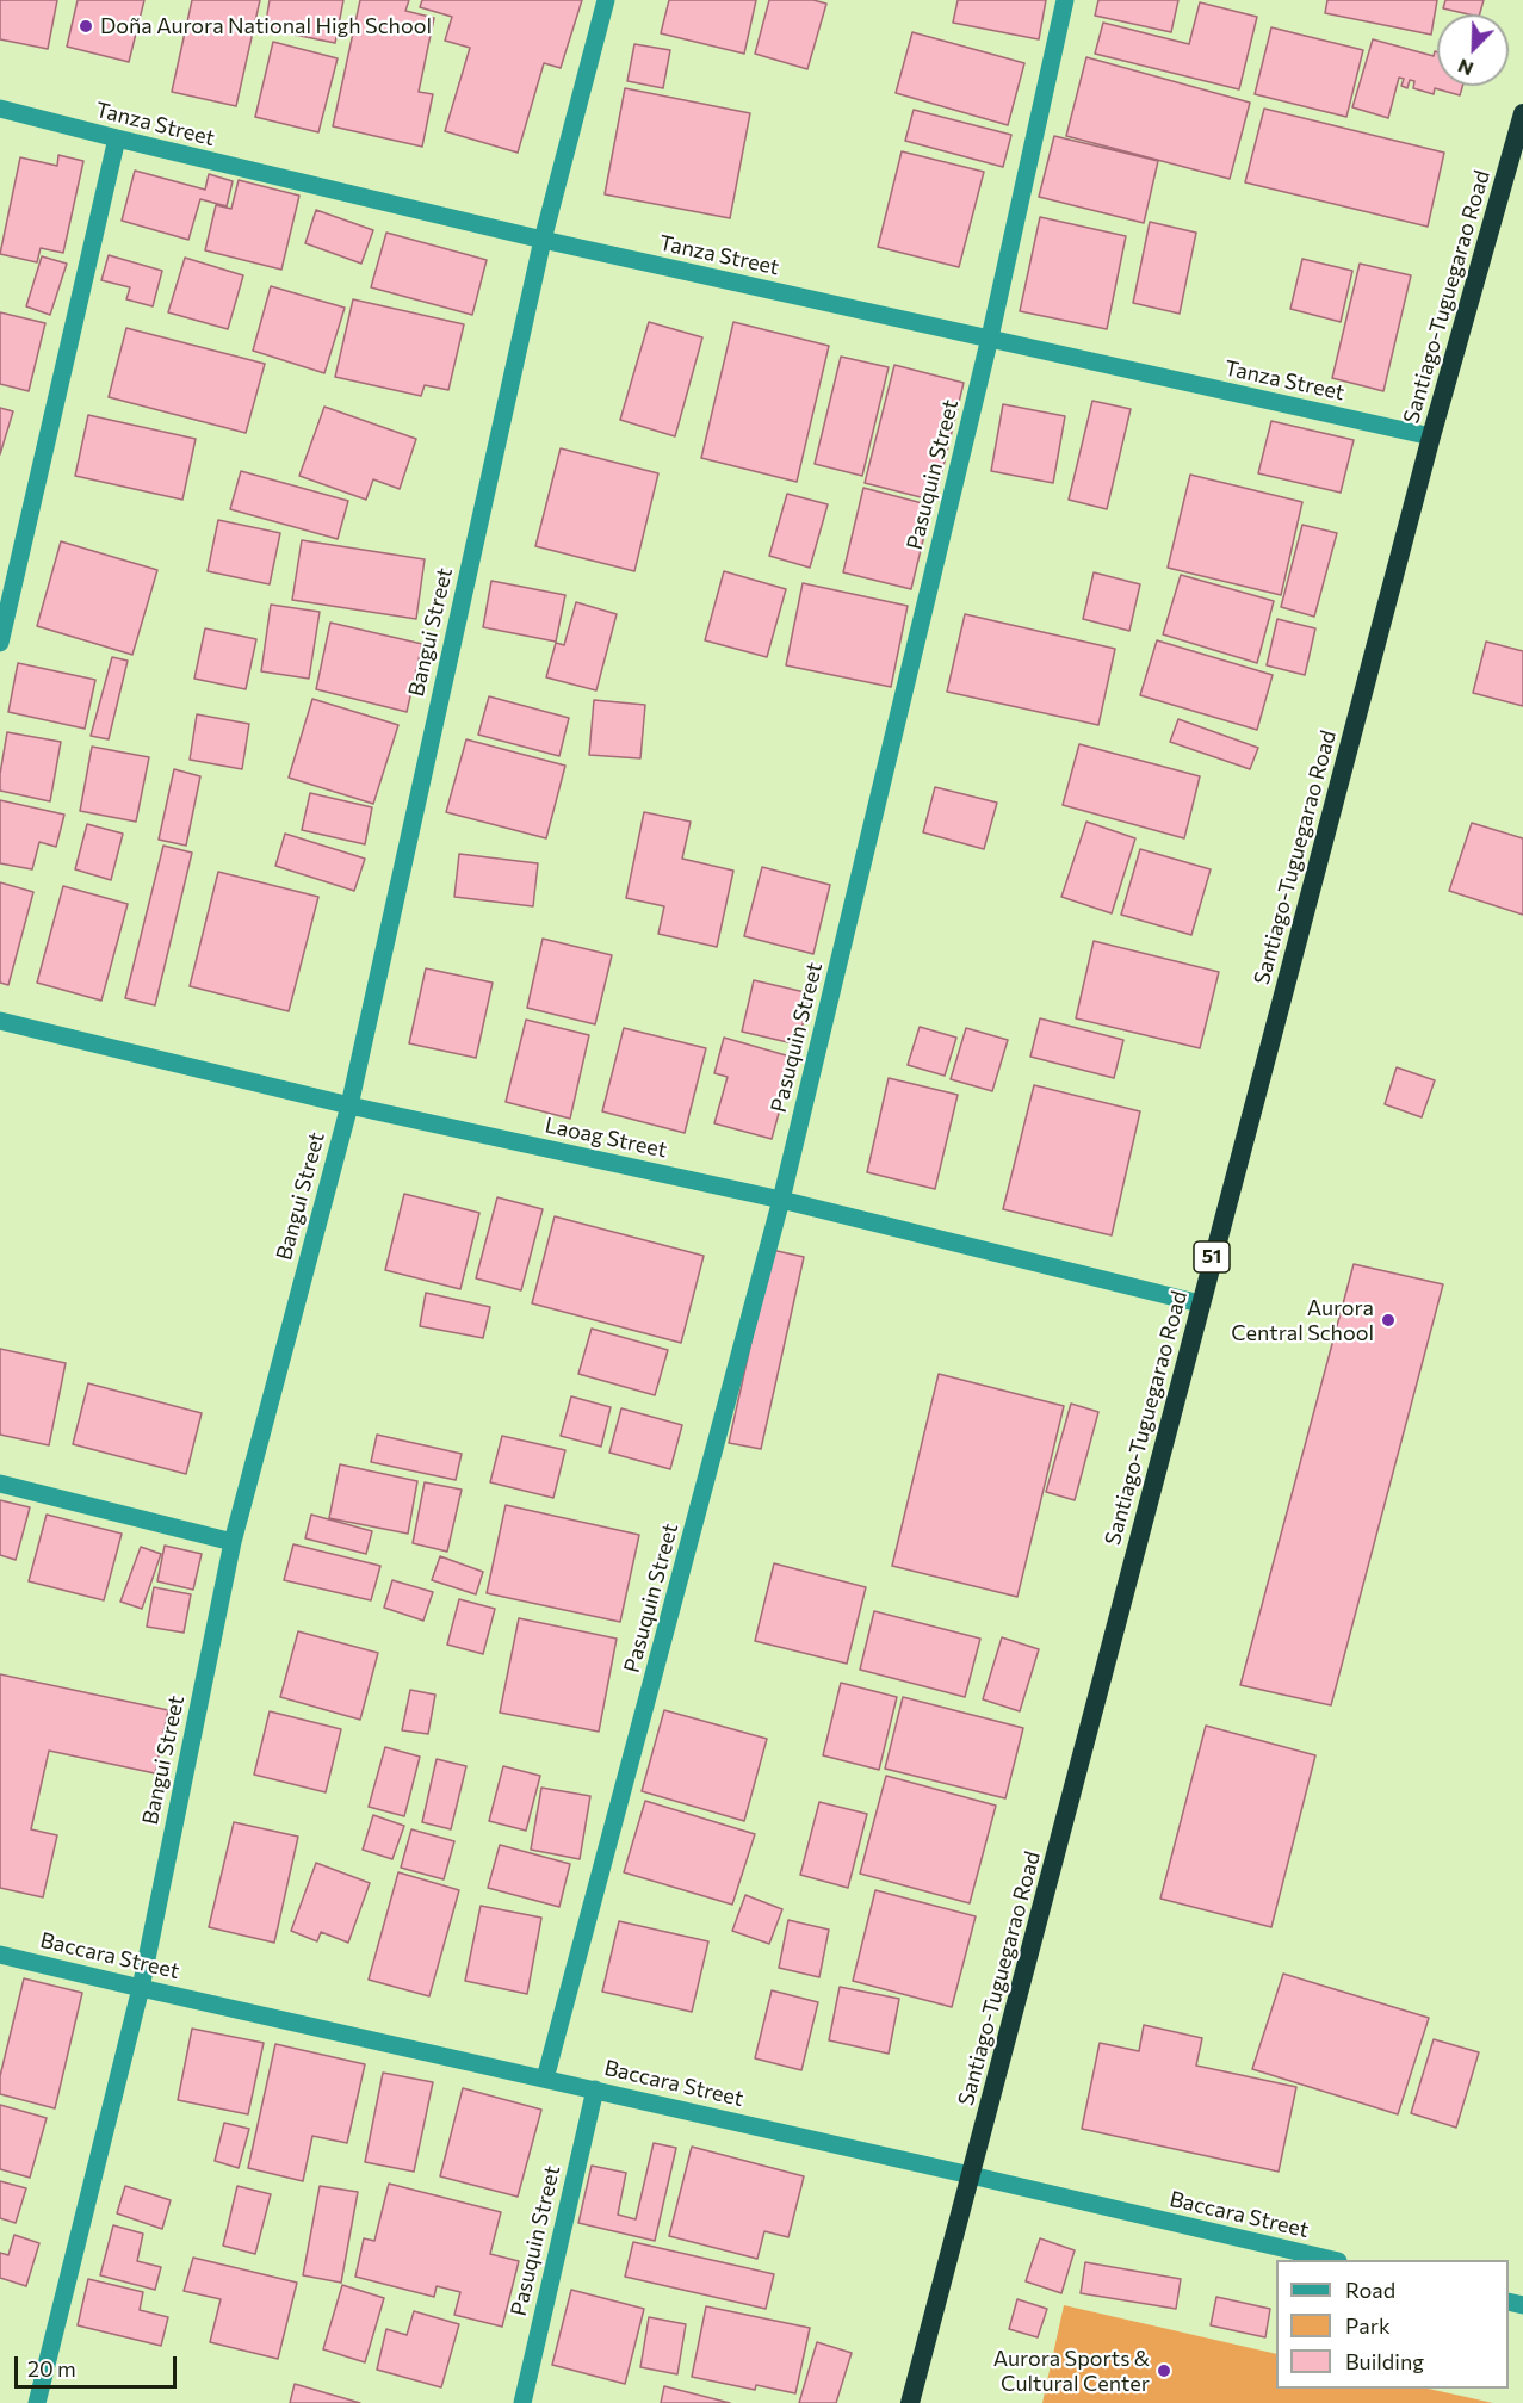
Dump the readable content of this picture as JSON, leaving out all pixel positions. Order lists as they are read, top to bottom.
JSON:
{
  "streets": {
    "highway": ["Santiago-Tuguegarao Road", "51"],
    "street": [
      "Tanza Street",
      "Pasuquin Street",
      "Bangui Street",
      "Laoag Street",
      "Baccara Street"
    ]
  },
  "crossings": [
    ["Tanza Street", "Santiago-Tuguegarao Road"],
    ["Tanza Street", "Pasuquin Street"],
    ["Tanza Street", "Bangui Street"],
    ["Santiago-Tuguegarao Road", "Laoag Street"],
    ["Santiago-Tuguegarao Road", "Baccara Street"],
    ["Pasuquin Street", "Laoag Street"],
    ["Pasuquin Street", "Baccara Street"],
    ["Bangui Street", "Laoag Street"],
    ["Bangui Street", "Baccara Street"]
  ],
  "places": ["Doña Aurora National High School", "Aurora Central School", "Aurora Sports & Cultural Center"],
  "legend": ["Road", "Park", "Building"],
  "scale_bar": "20 m",
  "north": "bottom left"
}
